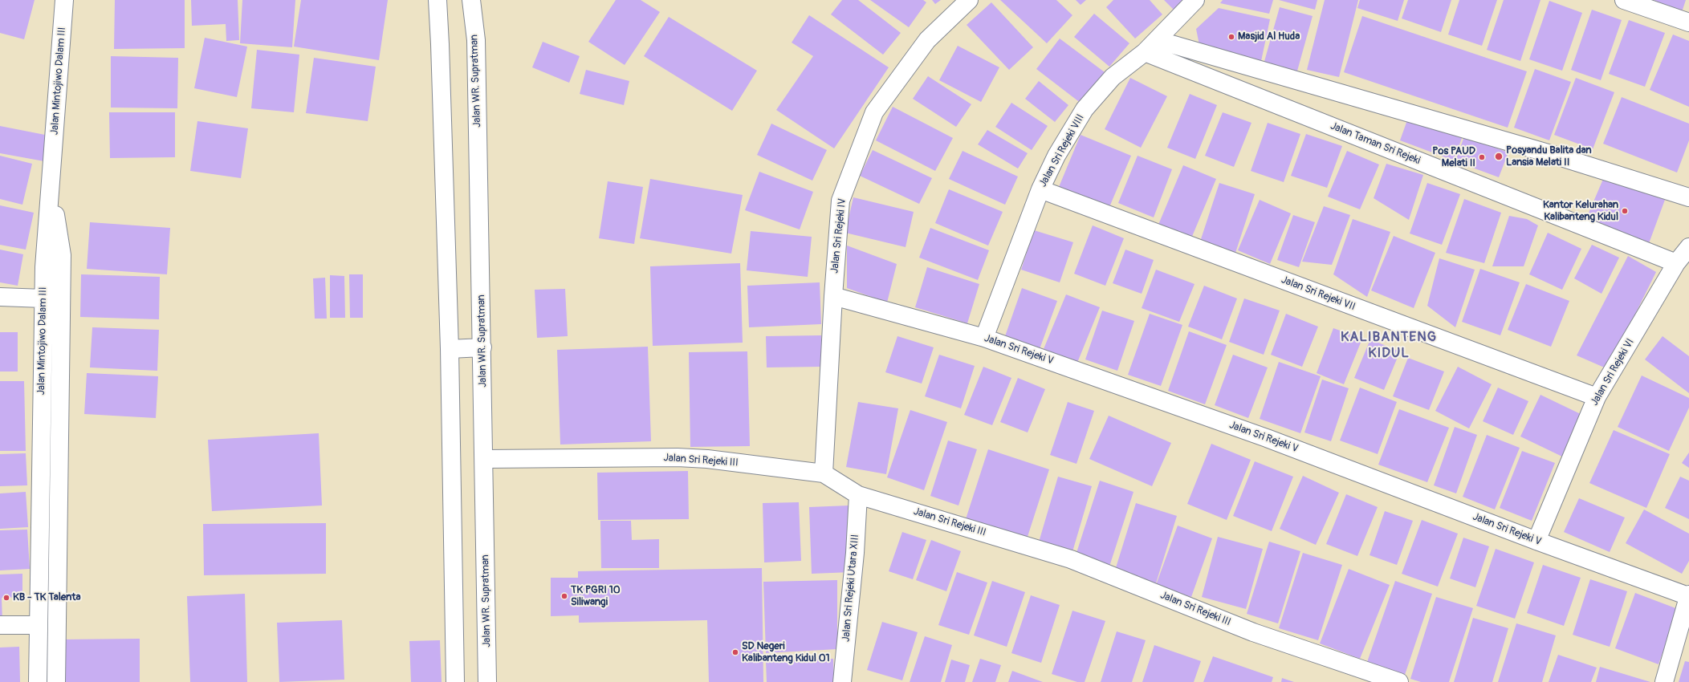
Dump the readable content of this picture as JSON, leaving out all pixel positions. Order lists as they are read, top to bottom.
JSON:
{
  "streets": {
    "street": [
      "Jalan Mintojiwo Dalam III",
      "Jalan WR. Supratman",
      "Jalan Taman Sri Rejeki",
      "Jalan Sri Rejeki VIII",
      "Jalan Sri Rejeki IV",
      "Jalan Sri Rejeki VII",
      "Jalan Sri Rejeki V",
      "Jalan Sri Rejeki VI",
      "Jalan Sri Rejeki III",
      "Jalan Sri Rejeki Utara XIII"
    ]
  },
  "crossings": [
    ["Jalan WR. Supratman", "Jalan Sri Rejeki III"],
    ["Jalan Taman Sri Rejeki", "Jalan Sri Rejeki VIII"],
    ["Jalan Taman Sri Rejeki", "Jalan Sri Rejeki VI"],
    ["Jalan Sri Rejeki VIII", "Jalan Sri Rejeki VII"],
    ["Jalan Sri Rejeki VIII", "Jalan Sri Rejeki V"],
    ["Jalan Sri Rejeki IV", "Jalan Sri Rejeki V"],
    ["Jalan Sri Rejeki IV", "Jalan Sri Rejeki III"],
    ["Jalan Sri Rejeki VII", "Jalan Sri Rejeki VI"],
    ["Jalan Sri Rejeki V", "Jalan Sri Rejeki VI"],
    ["Jalan Sri Rejeki III", "Jalan Sri Rejeki Utara XIII"]
  ],
  "districts": ["KALIBANTENG KIDUL"],
  "places": [
    "Masjid Al Huda",
    "Posyandu Balita dan Lansia Melati II",
    "Pos PAUD Melati II",
    "Kantor Kelurahan Kalibanteng Kidul",
    "TK PGRI 10 Siliwangi",
    "KB - TK Talenta",
    "SD Negeri Kalibanteng Kidul 01"
  ]
}
